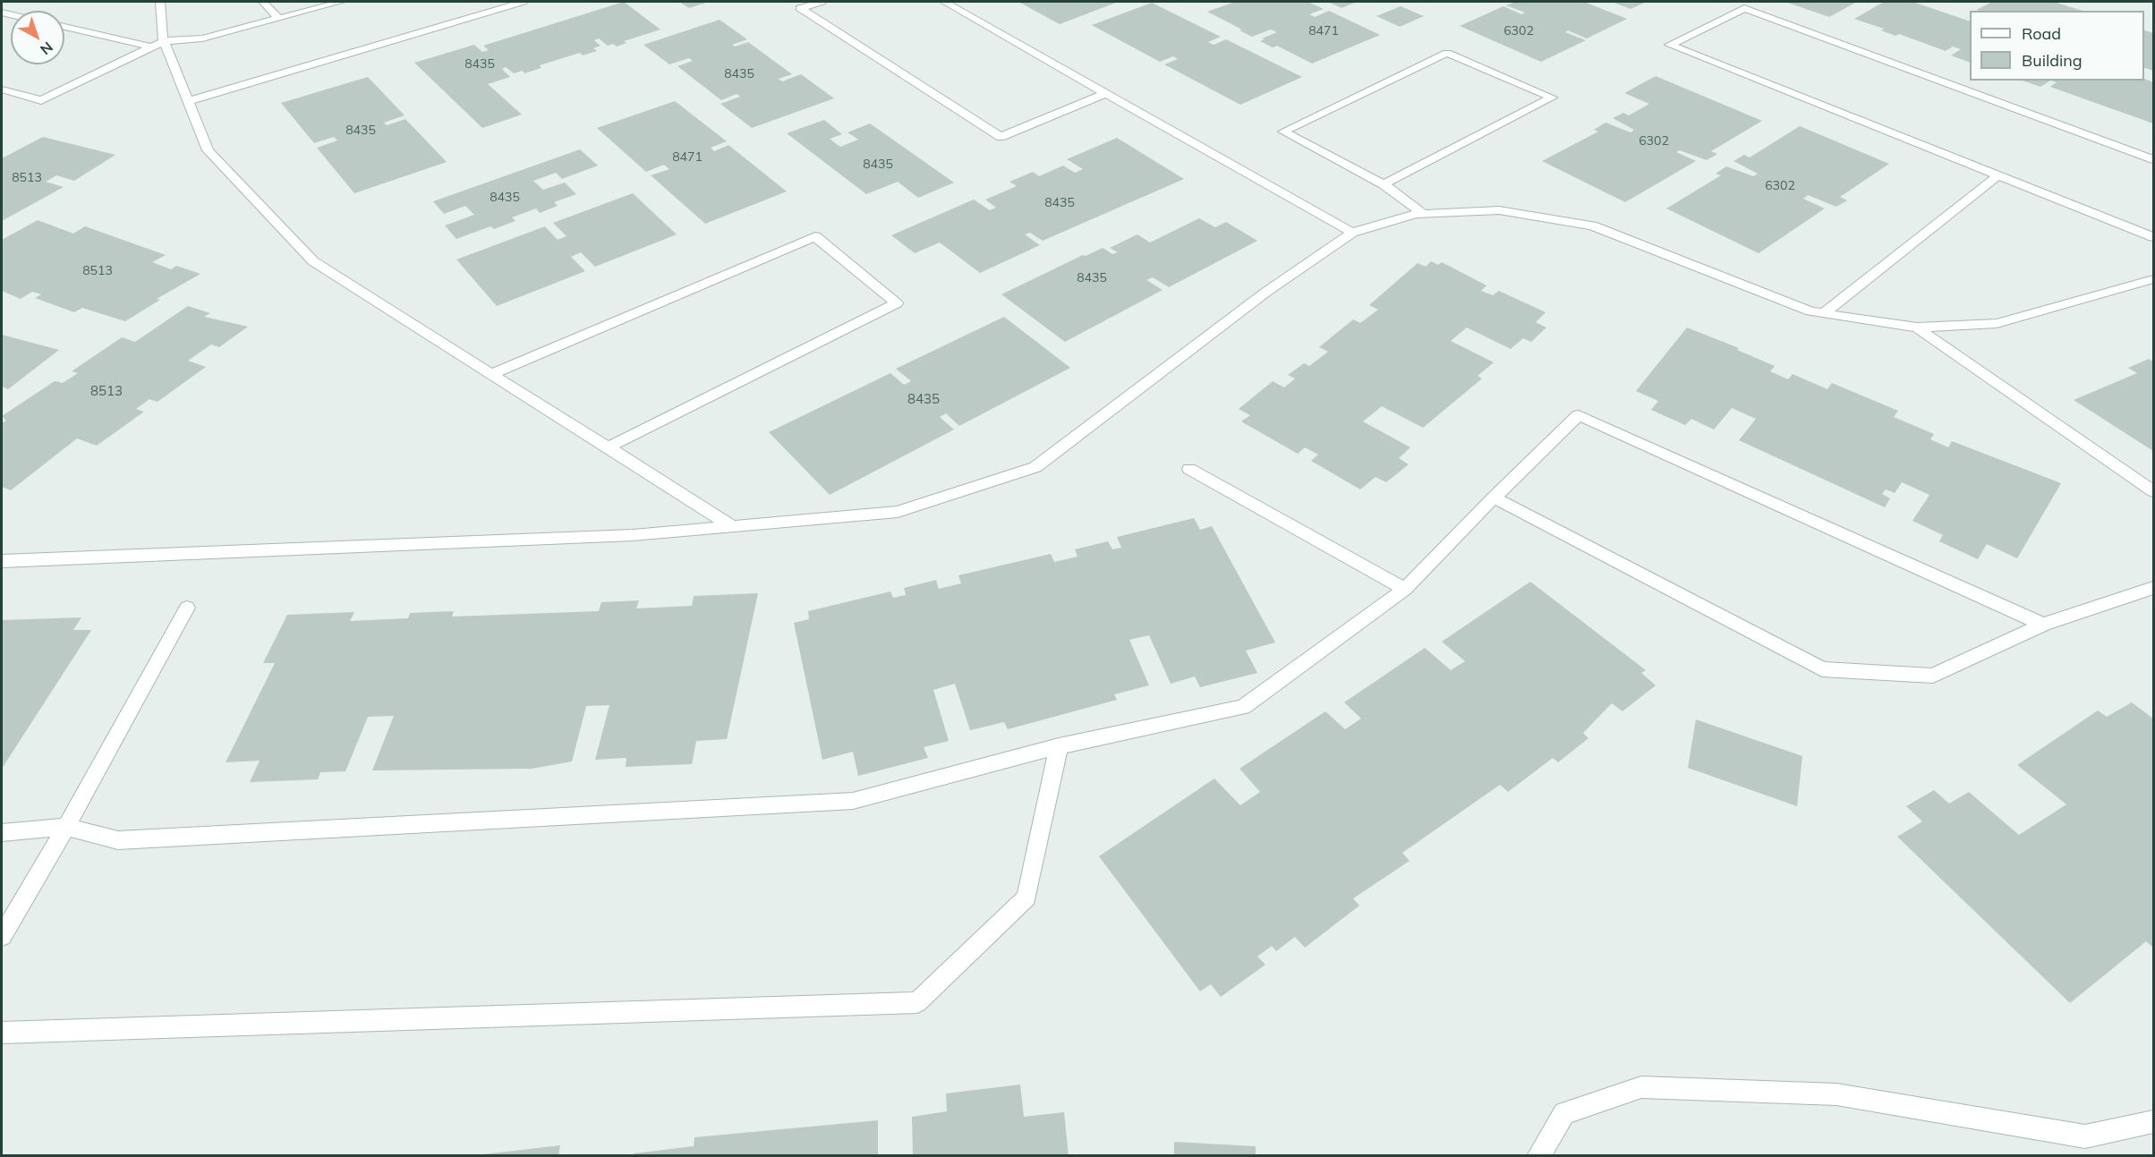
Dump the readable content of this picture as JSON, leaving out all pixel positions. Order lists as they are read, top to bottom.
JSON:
{
  "house_numbers": [
    "8471",
    "6302",
    "8435",
    "8435",
    "8435",
    "6302",
    "8471",
    "8435",
    "8513",
    "6302",
    "8435",
    "8435",
    "8513",
    "8435",
    "8513",
    "8435"
  ],
  "legend": ["Road", "Building"],
  "north": "bottom right"
}
